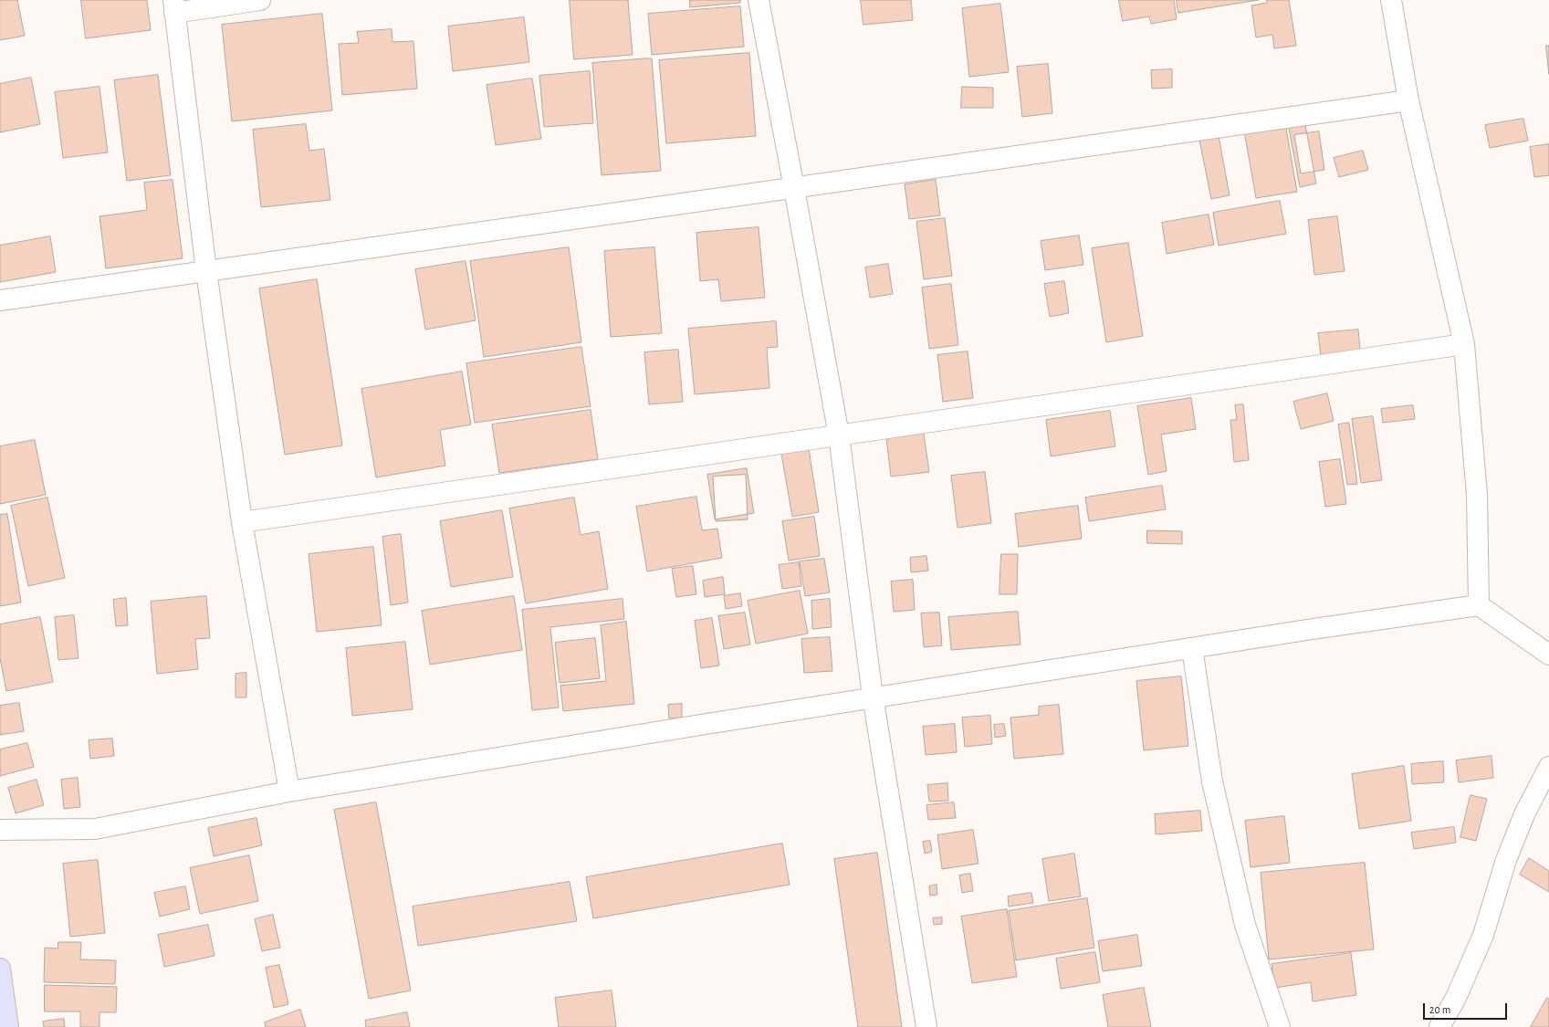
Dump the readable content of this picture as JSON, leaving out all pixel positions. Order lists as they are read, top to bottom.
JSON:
{
  "scale_bar": "20 m"
}
